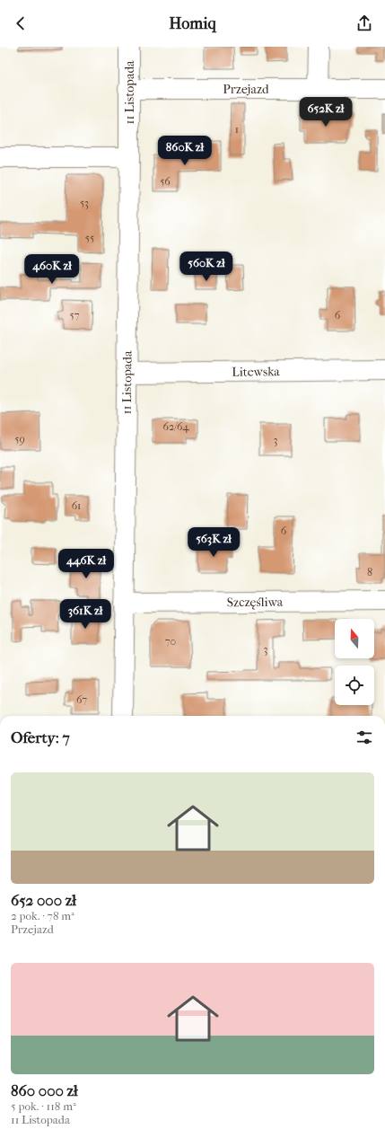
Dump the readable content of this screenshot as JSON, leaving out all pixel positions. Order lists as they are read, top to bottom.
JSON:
{
  "streets": {
    "street": [
      "Przejazd",
      "11 Listopada",
      "Litewska",
      "Szczęśliwa"
    ]
  },
  "crossings": [
    ["Przejazd", "11 Listopada"],
    ["11 Listopada", "Litewska"],
    ["11 Listopada", "Szczęśliwa"]
  ],
  "house_numbers": [
    "1",
    "56",
    "53",
    "55",
    "57",
    "6",
    "62/64",
    "59",
    "3",
    "61",
    "6",
    "8",
    "70",
    "3",
    "67"
  ],
  "north": "top",
  "page": {
    "header": "Homiq",
    "price": [
      "652K zł",
      "860K zł",
      "560K zł",
      "460K zł",
      "563K zł",
      "446K zł",
      "361K zł"
    ],
    "heading": "Oferty: 7",
    "list": [
      {
        "name": "652 000 zł",
        "note": "2 pok. · 78 m² · Przejazd"
      },
      {
        "name": "860 000 zł",
        "note": "5 pok. · 118 m² · 11 Listopada"
      }
    ]
  }
}
